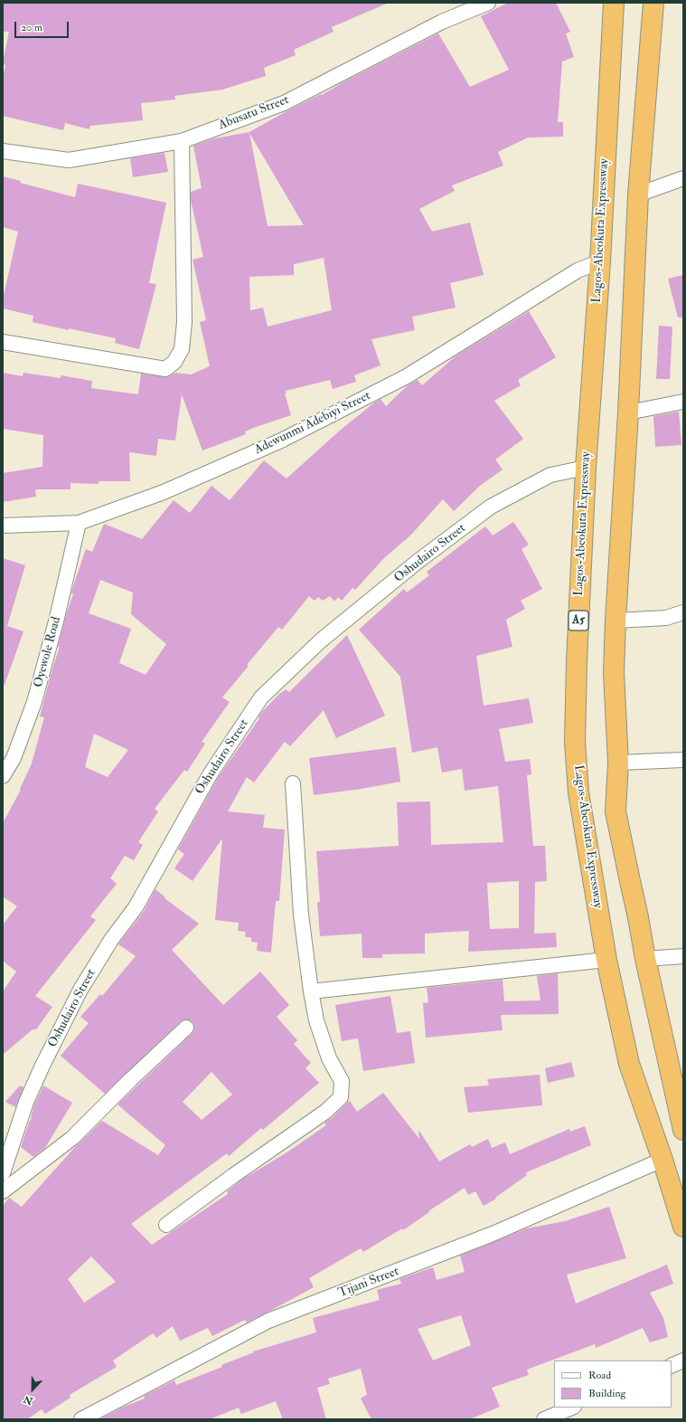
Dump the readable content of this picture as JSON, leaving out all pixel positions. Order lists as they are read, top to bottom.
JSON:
{
  "streets": {
    "highway": ["Lagos-Abeokuta Expressway", "A5"],
    "street": [
      "Abusatu Street",
      "Adewunmi Adebiyi Street",
      "Oshudairo Street",
      "Oyewole Road",
      "Tijani Street"
    ]
  },
  "crossings": [
    ["Lagos-Abeokuta Expressway", "Adewunmi Adebiyi Street"],
    ["Lagos-Abeokuta Expressway", "Oshudairo Street"],
    ["Lagos-Abeokuta Expressway", "Tijani Street"],
    ["Adewunmi Adebiyi Street", "Oyewole Road"]
  ],
  "legend": ["Road", "Building"],
  "scale_bar": "20 m",
  "north": "bottom"
}
